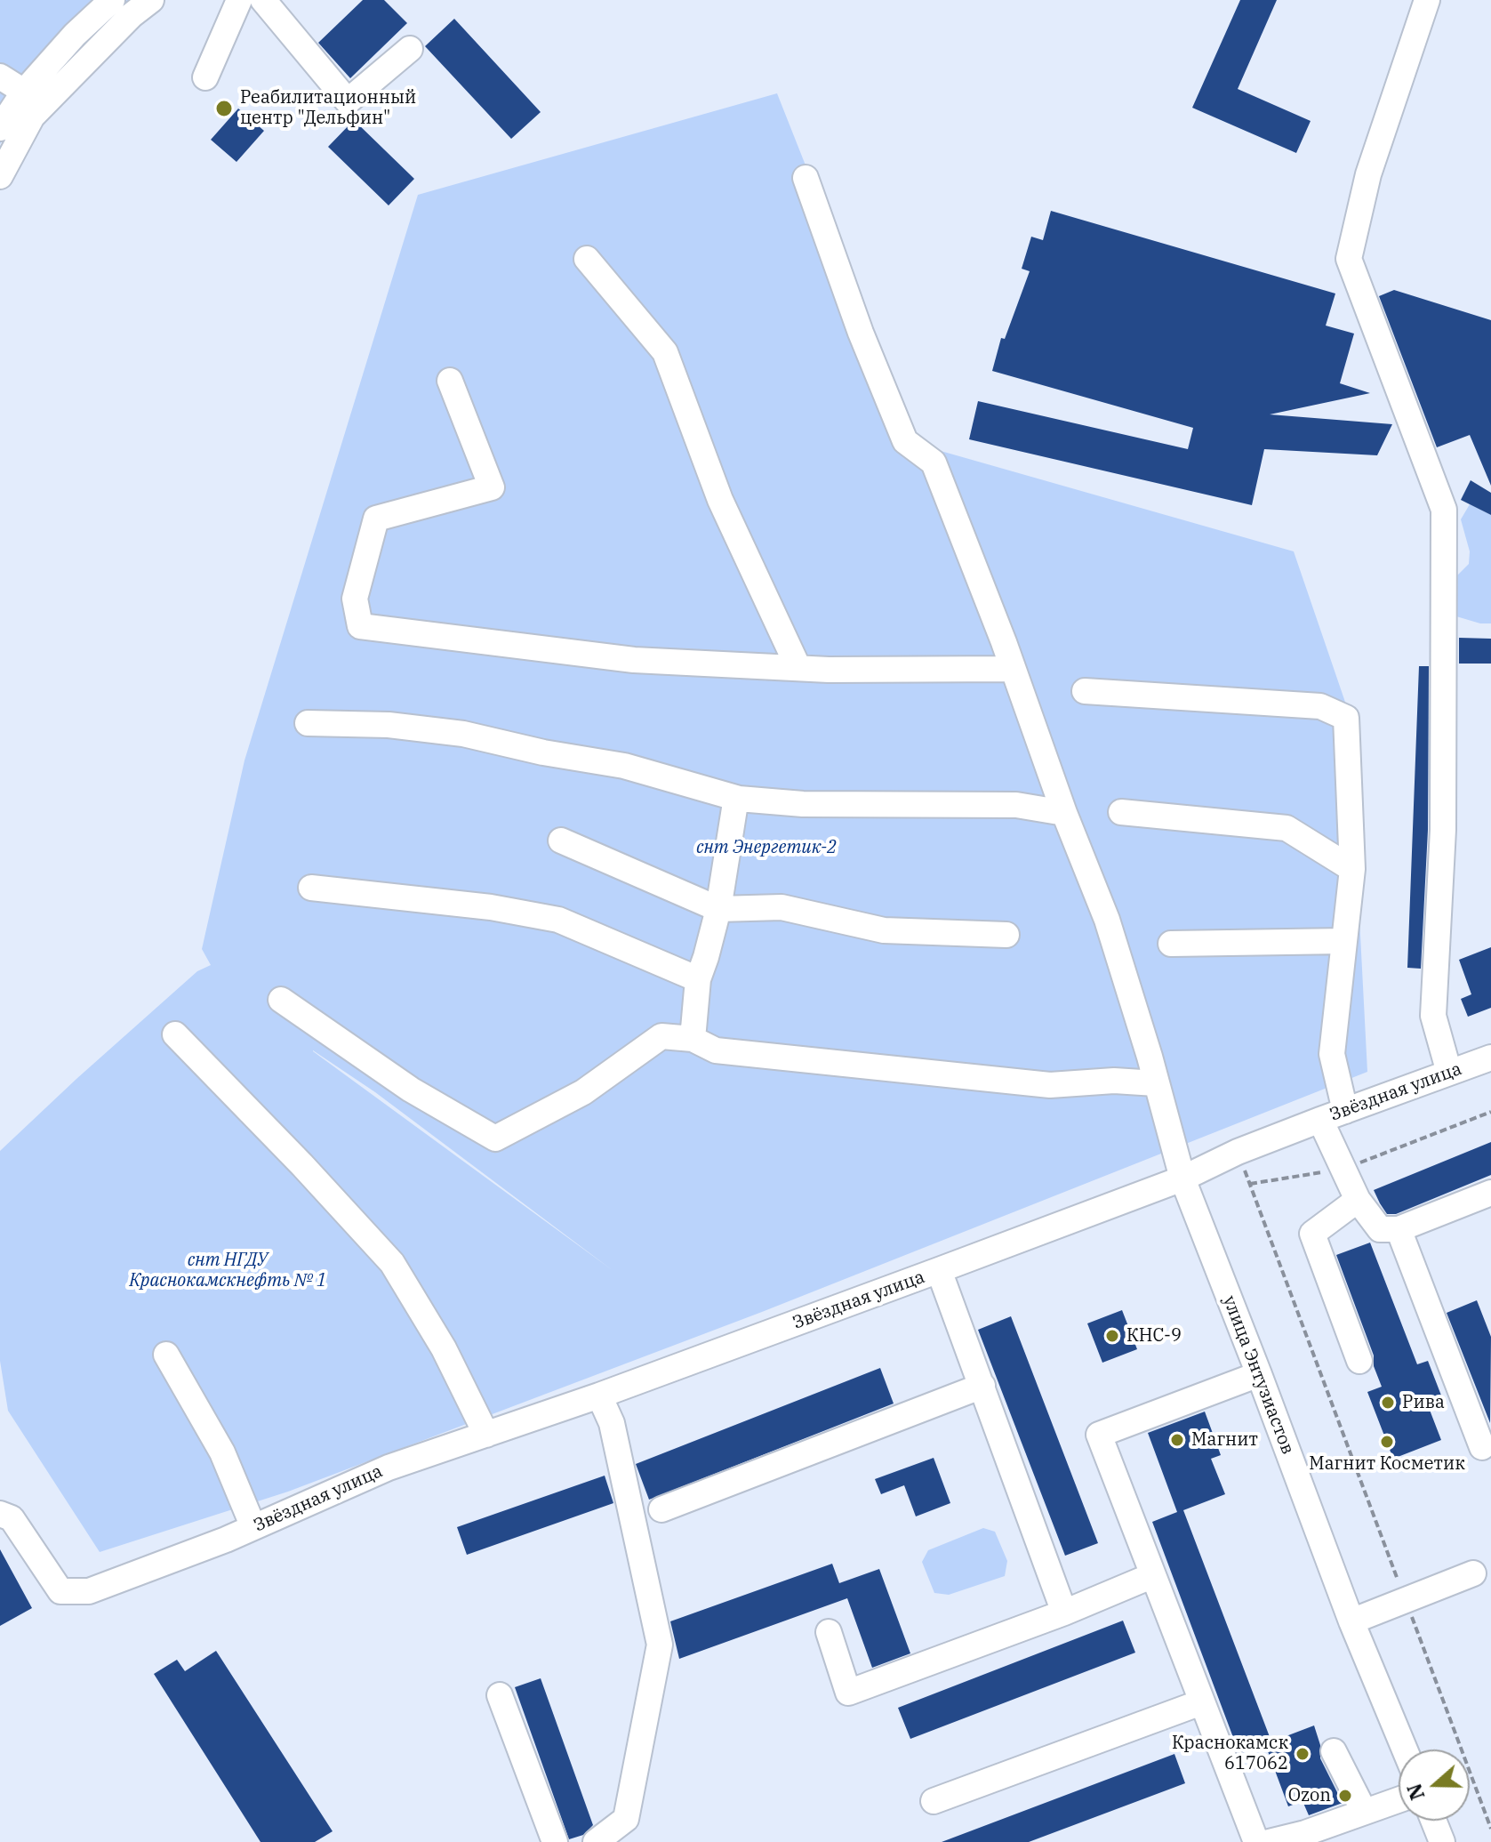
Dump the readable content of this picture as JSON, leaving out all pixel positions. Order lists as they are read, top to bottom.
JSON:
{
  "streets": {
    "street": ["Звёздная улица", "улица Энтузиастов"]
  },
  "crossings": [
    ["Звёздная улица", "улица Энтузиастов"]
  ],
  "parks": ["снт Энергетик-2", "снт НГДУ Краснокамскнефть № 1"],
  "places": [
    "Реабилитационный центр \"Дельфин\"",
    "КНС-9",
    "Рива",
    "Магнит",
    "Магнит Косметик",
    "Краснокамск 617062",
    "Ozon"
  ],
  "north": "left"
}
